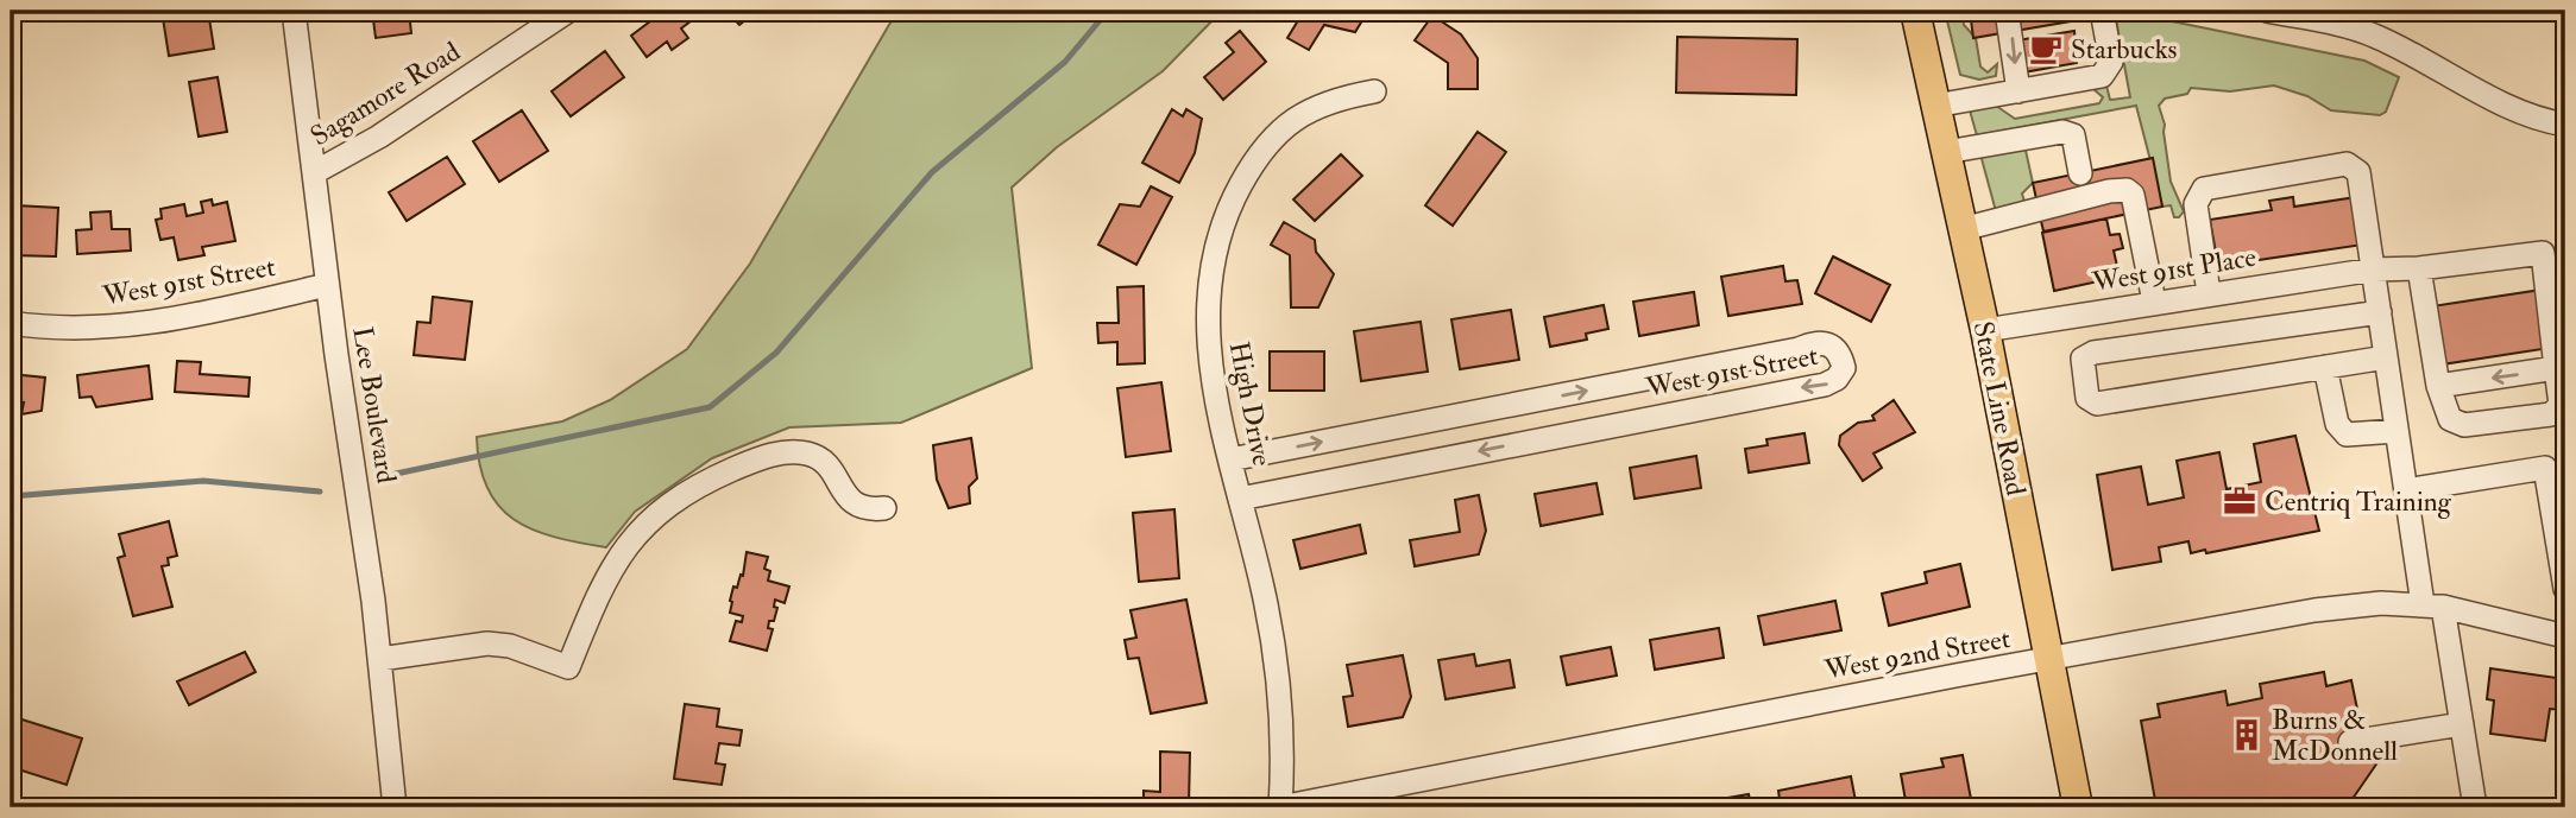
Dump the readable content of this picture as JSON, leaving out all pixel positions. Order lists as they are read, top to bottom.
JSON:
{
  "streets": {
    "main road": ["State Line Road"],
    "street": [
      "Sagamore Road",
      "West 91st Place",
      "West 91st Street",
      "High Drive",
      "Lee Boulevard",
      "West 92nd Street"
    ]
  },
  "crossings": [
    ["Sagamore Road", "Lee Boulevard"],
    ["West 91st Place", "State Line Road"],
    ["West 91st Street", "High Drive"],
    ["West 91st Street", "Lee Boulevard"],
    ["High Drive", "West 92nd Street"],
    ["State Line Road", "West 92nd Street"]
  ],
  "places": {
    "cafe": ["Starbucks"],
    "office": ["Centriq Training"],
    "building": ["Burns & McDonnell"]
  }
}
